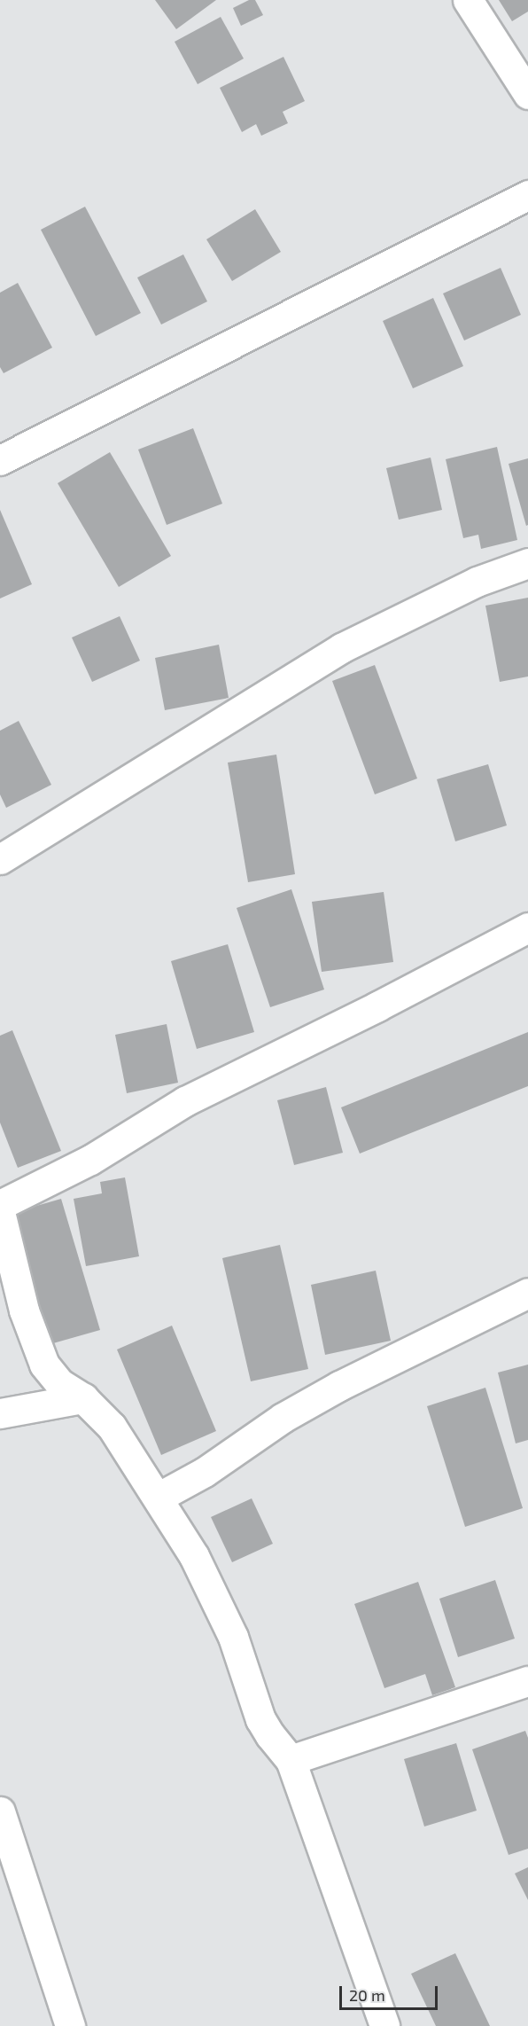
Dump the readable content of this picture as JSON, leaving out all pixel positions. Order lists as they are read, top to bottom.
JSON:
{
  "scale_bar": "20 m"
}
